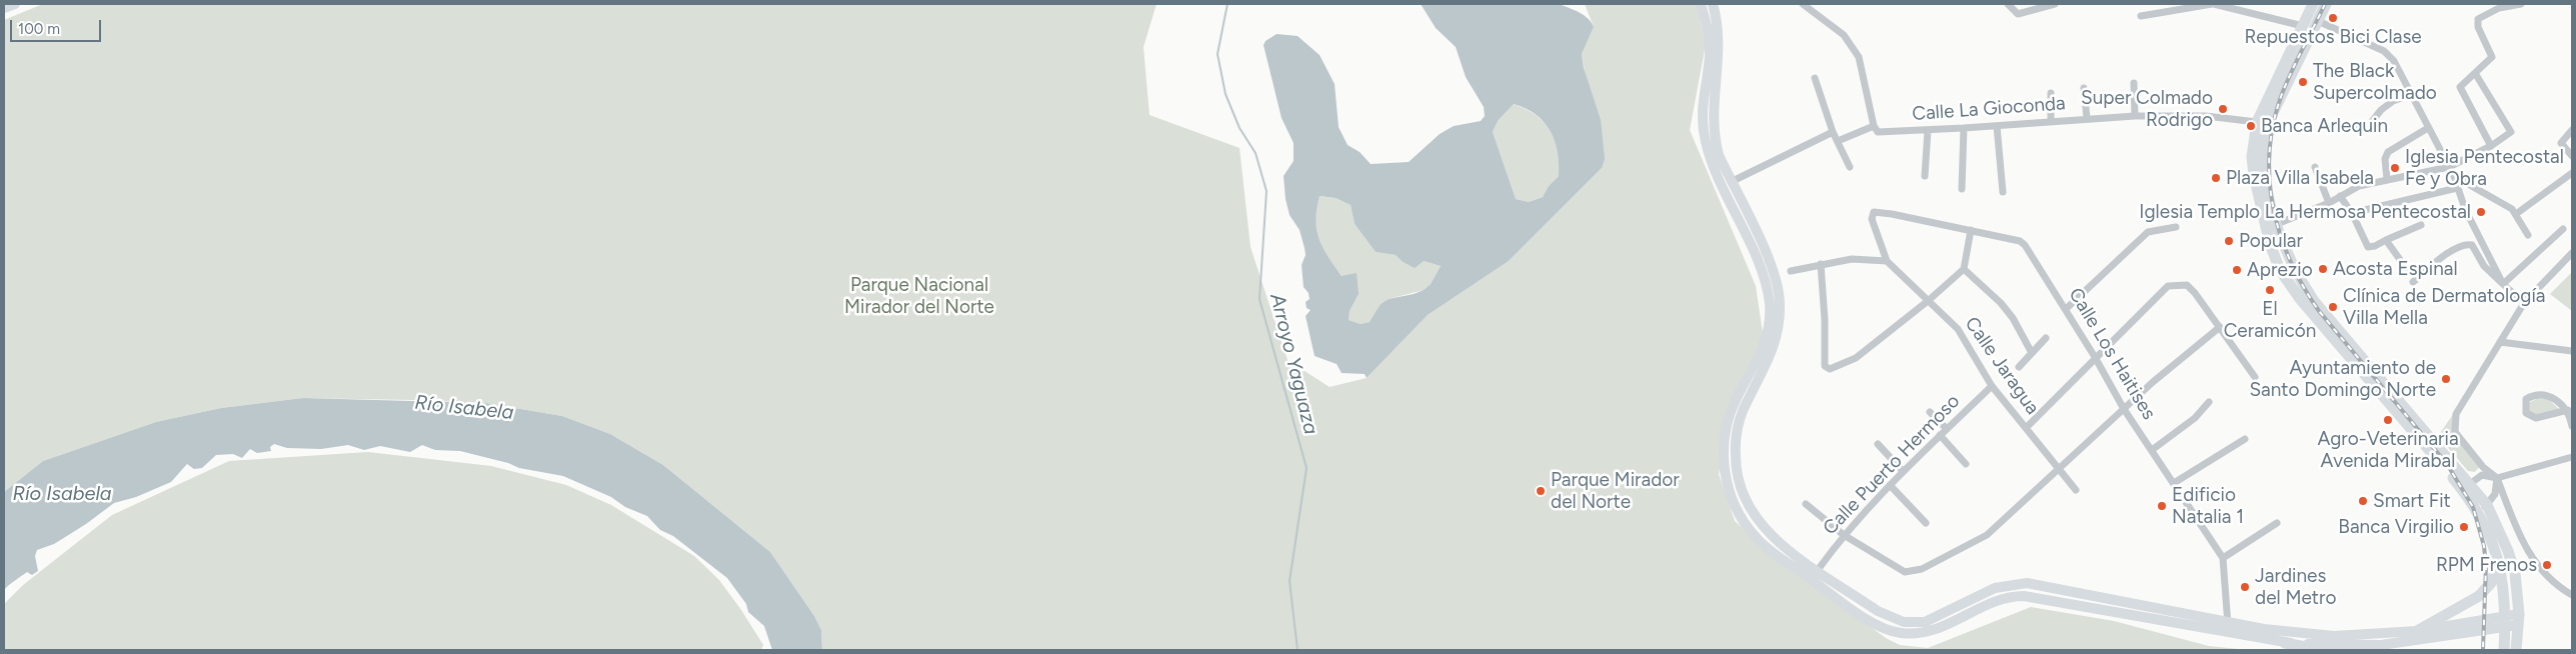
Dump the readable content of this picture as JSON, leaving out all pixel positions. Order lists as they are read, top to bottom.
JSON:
{
  "streets": {
    "street": [
      "Calle La Gioconda",
      "Calle Los Haitises",
      "Calle Jaragua",
      "Calle Puerto Hermoso"
    ]
  },
  "crossings": [
    ["Calle Los Haitises", "Calle Jaragua"],
    ["Calle Jaragua", "Calle Puerto Hermoso"]
  ],
  "water": ["Arroyo Yaguaza", "Río Isabela"],
  "parks": ["Parque Nacional Mirador del Norte"],
  "places": [
    "Repuestos Bici Clase",
    "The Black Supercolmado",
    "Super Colmado Rodrigo",
    "Banca Arlequin",
    "Iglesia Pentecostal Fe y Obra",
    "Plaza Villa Isabela",
    "Iglesia Templo La Hermosa Pentecostal",
    "Popular",
    "Acosta Espinal",
    "Aprezio",
    "El Ceramicón",
    "Clínica de Dermatología Villa Mella",
    "Ayuntamiento de Santo Domingo Norte",
    "Agro-Veterinaria Avenida Mirabal",
    "Parque Mirador del Norte",
    "Smart Fit",
    "Edificio Natalia 1",
    "Banca Virgilio",
    "RPM Frenos",
    "Jardines del Metro"
  ],
  "scale_bar": "100 m"
}
